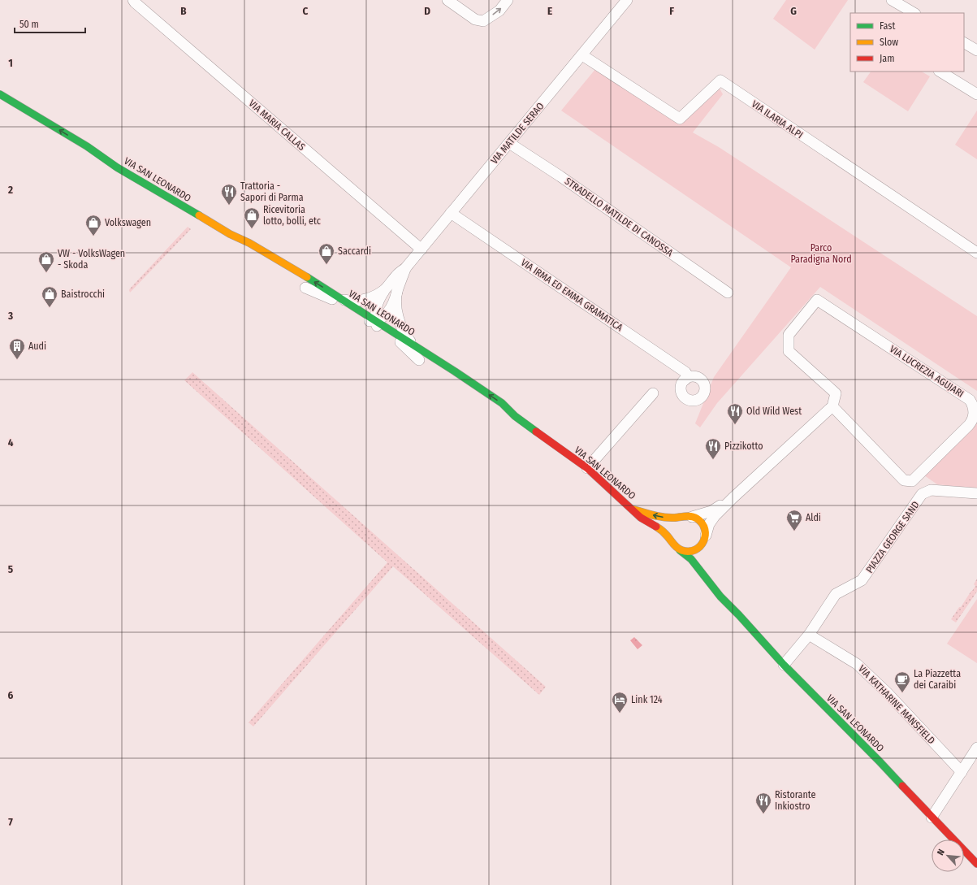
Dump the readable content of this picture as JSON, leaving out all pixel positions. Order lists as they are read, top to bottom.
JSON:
{
  "streets": {
    "main road": ["VIA SAN LEONARDO"],
    "street": [
      "VIA ILARIA ALPI",
      "VIA MARIA CALLAS",
      "VIA MATILDE SERAO",
      "STRADELLO MATILDE DI CANOSSA",
      "VIA IRMA ED EMMA GRAMATICA",
      "VIA LUCREZIA AGUJARI",
      "PIAZZA GEORGE SAND",
      "VIA KATHARINE MANSFIELD"
    ]
  },
  "crossings": [
    ["VIA ILARIA ALPI", "VIA MATILDE SERAO"],
    ["VIA MARIA CALLAS", "VIA MATILDE SERAO"],
    ["VIA MATILDE SERAO", "VIA SAN LEONARDO"],
    ["VIA MATILDE SERAO", "STRADELLO MATILDE DI CANOSSA"],
    ["VIA MATILDE SERAO", "VIA IRMA ED EMMA GRAMATICA"],
    ["VIA SAN LEONARDO", "PIAZZA GEORGE SAND"],
    ["PIAZZA GEORGE SAND", "VIA KATHARINE MANSFIELD"]
  ],
  "parks": ["Parco Paradigna Nord"],
  "places": {
    "restaurant": [
      "Trattoria - Sapori di Parma",
      "Old Wild West",
      "Pizzikotto",
      "Ristorante Inkiostro"
    ],
    "shop": [
      "Ricevitoria lotto, bolli, etc",
      "Volkswagen",
      "Saccardi",
      "VW - VolksWagen - Skoda",
      "Baistrocchi"
    ],
    "building": ["Audi"],
    "supermarket": ["Aldi"],
    "cafe": ["La Piazzetta dei Caraibi"],
    "hotel": ["Link 124"]
  },
  "legend": ["Fast", "Slow", "Jam"],
  "scale_bar": "50 m",
  "north": "top left",
  "grid": {
    "columns": [
      "B",
      "C",
      "D",
      "E",
      "F",
      "G"
    ],
    "rows": [
      "1",
      "2",
      "3",
      "4",
      "5",
      "6",
      "7"
    ]
  }
}
